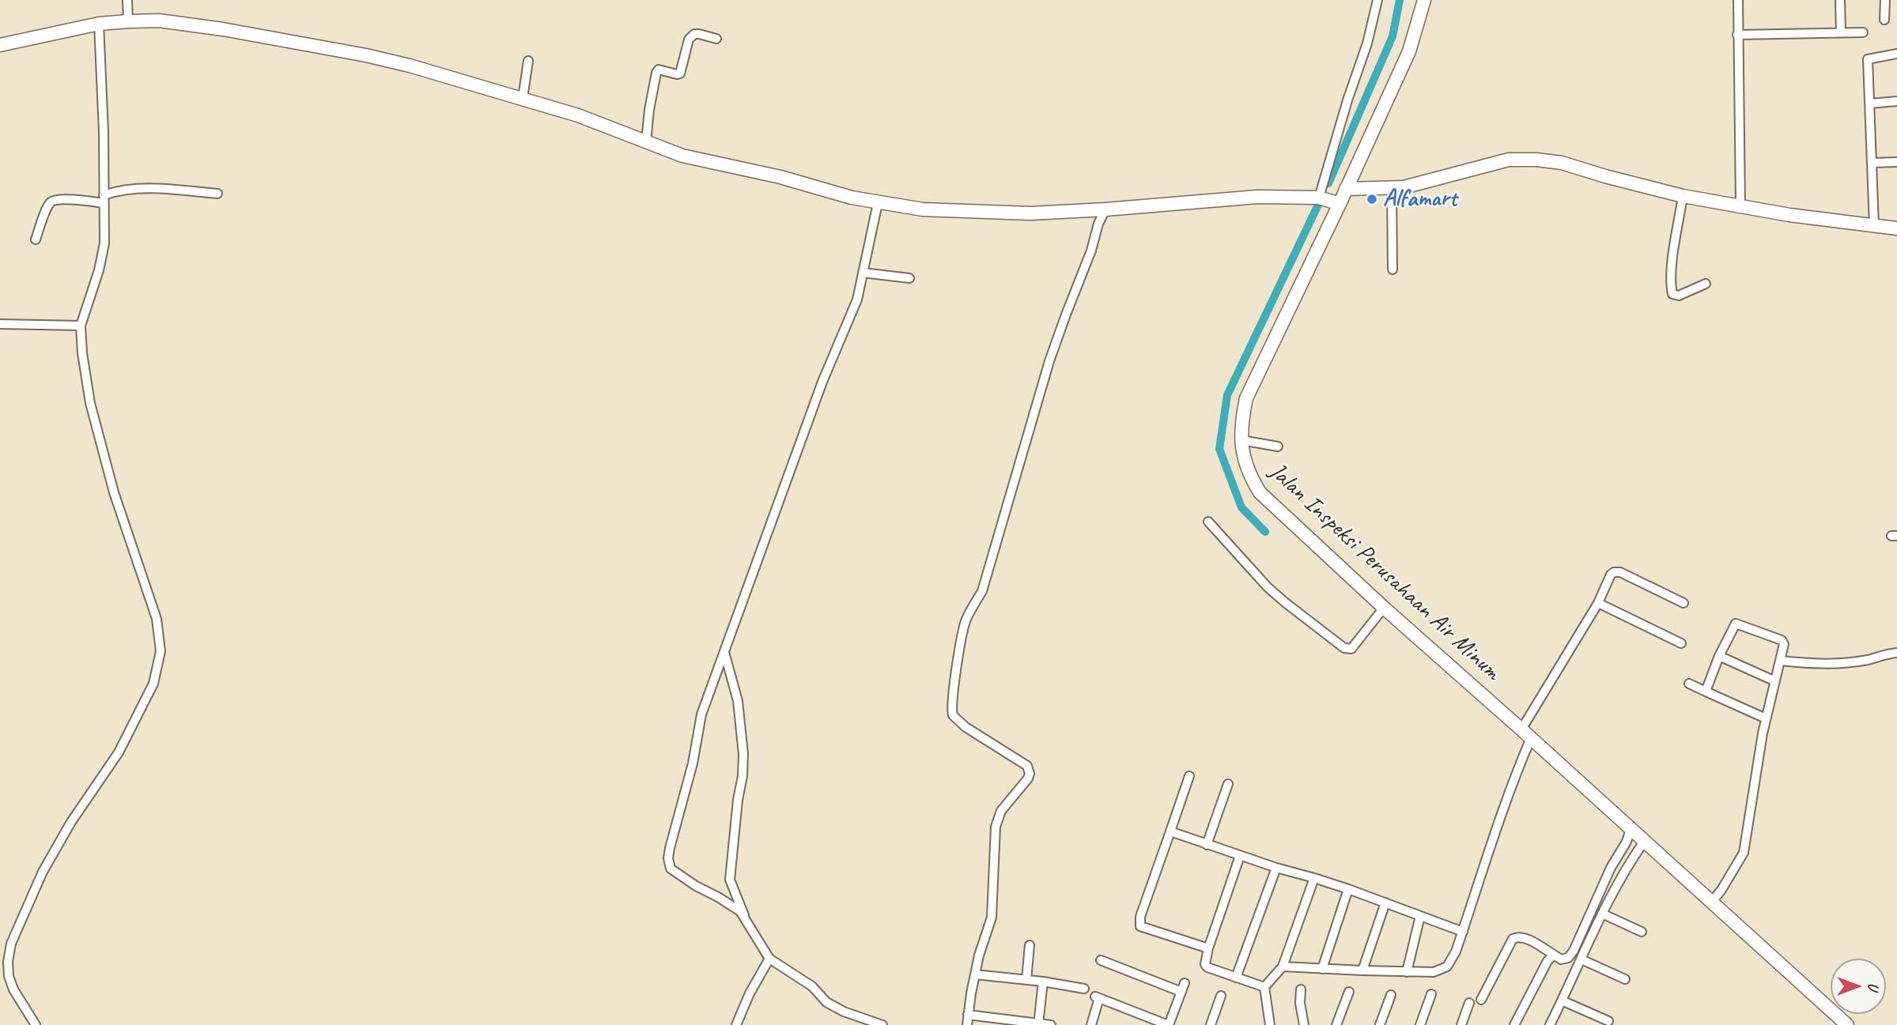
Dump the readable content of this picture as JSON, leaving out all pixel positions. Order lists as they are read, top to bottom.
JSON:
{
  "streets": {
    "street": ["Jalan Inspeksi Perusahaan Air Minum"]
  },
  "places": ["Alfamart"],
  "north": "right"
}
